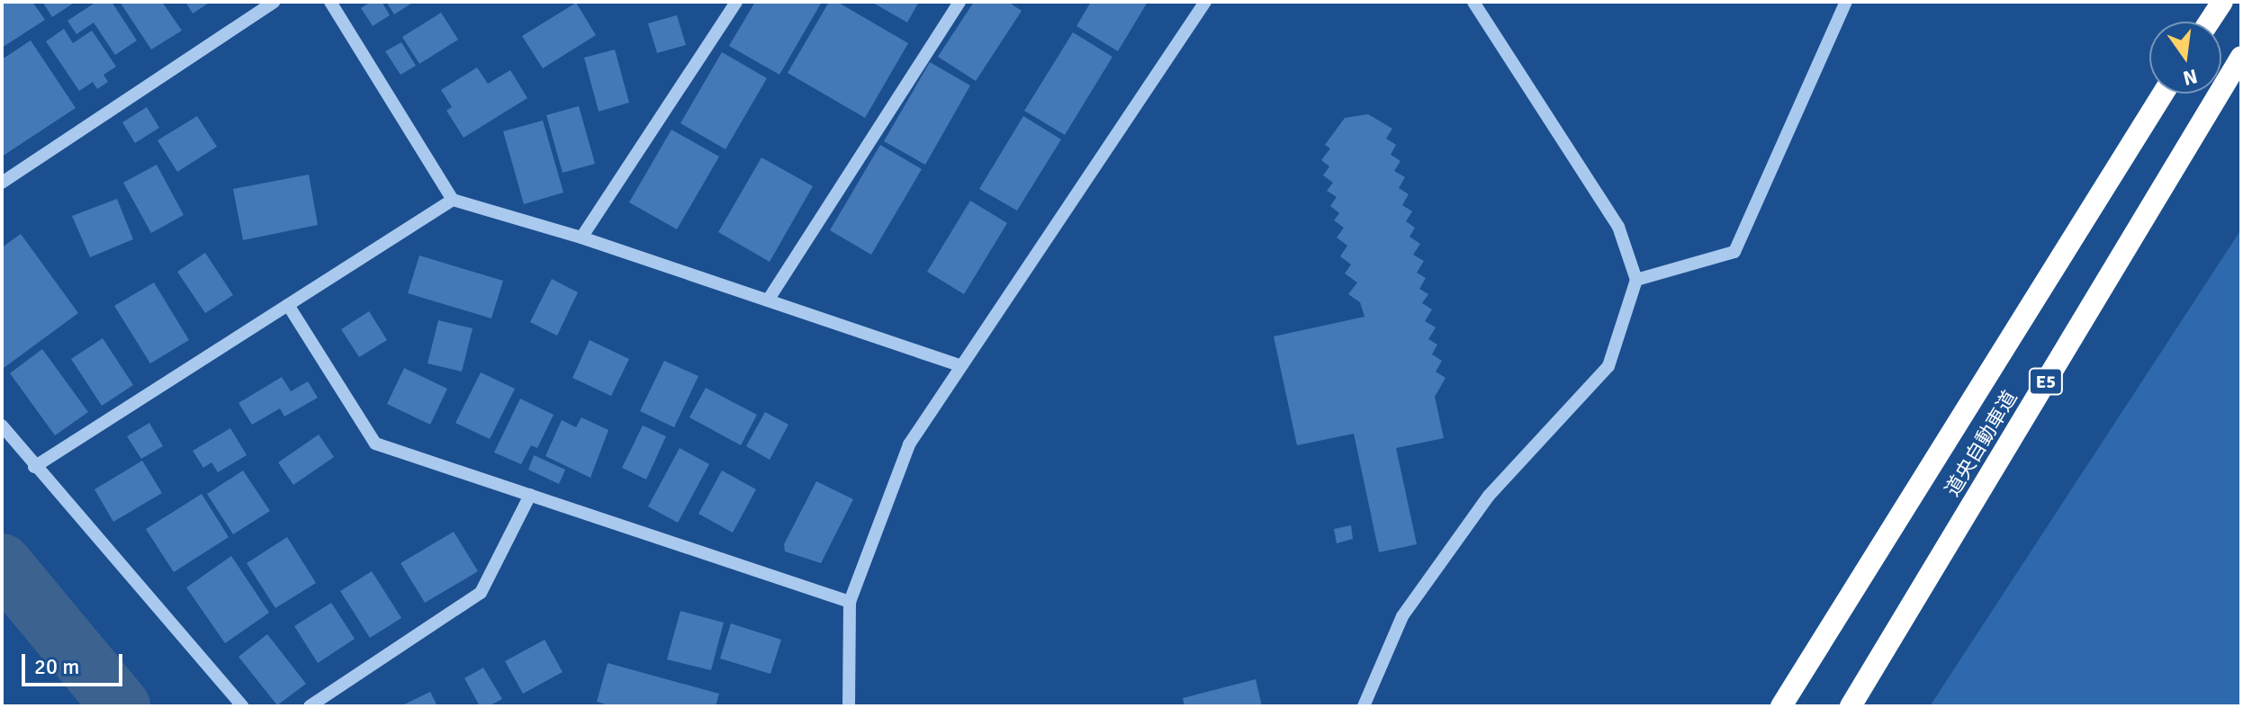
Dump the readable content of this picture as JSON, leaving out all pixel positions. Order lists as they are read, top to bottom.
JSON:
{
  "streets": {
    "highway": ["E5", "道央自動車道"]
  },
  "scale_bar": "20 m",
  "north": "bottom"
}
